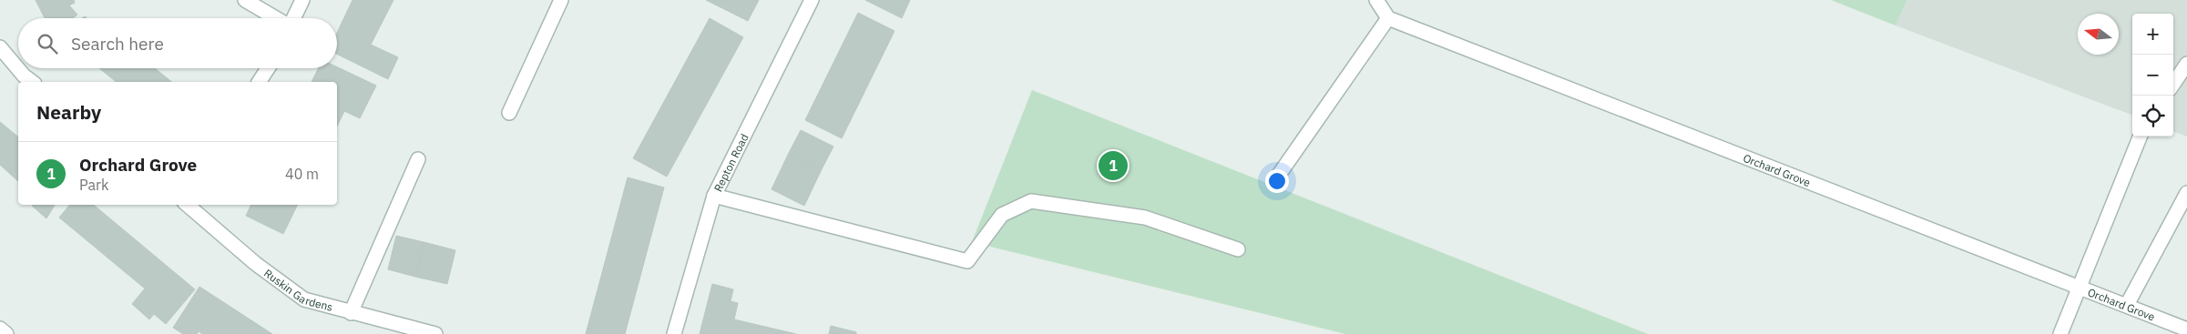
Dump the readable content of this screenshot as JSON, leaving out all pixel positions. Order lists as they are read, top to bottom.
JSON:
{
  "streets": {
    "street": ["Repton Road", "Orchard Grove", "Ruskin Gardens"]
  },
  "north": "left",
  "page": {
    "map_buttons": ["+", "−"],
    "search": "Search here",
    "heading": "Nearby",
    "list": [
      {
        "mark": "1",
        "name": "Orchard Grove",
        "note": "Park",
        "value": "40 m"
      }
    ],
    "pins": "1"
  }
}
